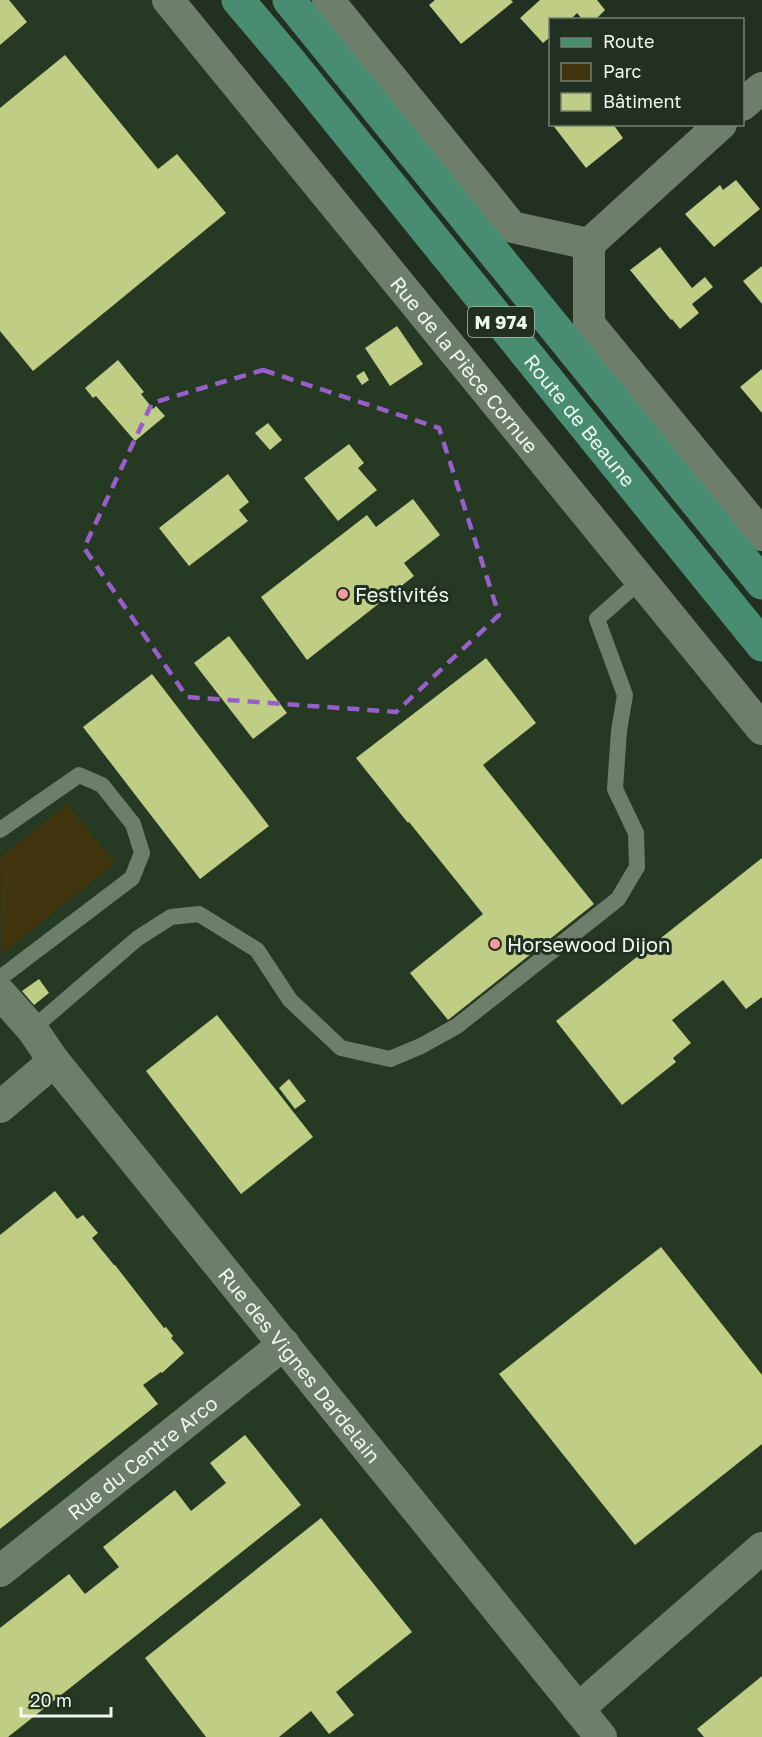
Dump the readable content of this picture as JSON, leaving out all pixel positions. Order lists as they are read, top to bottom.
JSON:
{
  "streets": {
    "main road": ["M 974", "Route de Beaune"],
    "street": ["Rue de la Pièce Cornue", "Rue des Vignes Dardelain", "Rue du Centre Arco"]
  },
  "crossings": [
    ["Rue des Vignes Dardelain", "Rue du Centre Arco"]
  ],
  "places": ["Festivités", "Horsewood Dijon"],
  "legend": ["Route", "Parc", "Bâtiment"],
  "scale_bar": "20 m"
}
